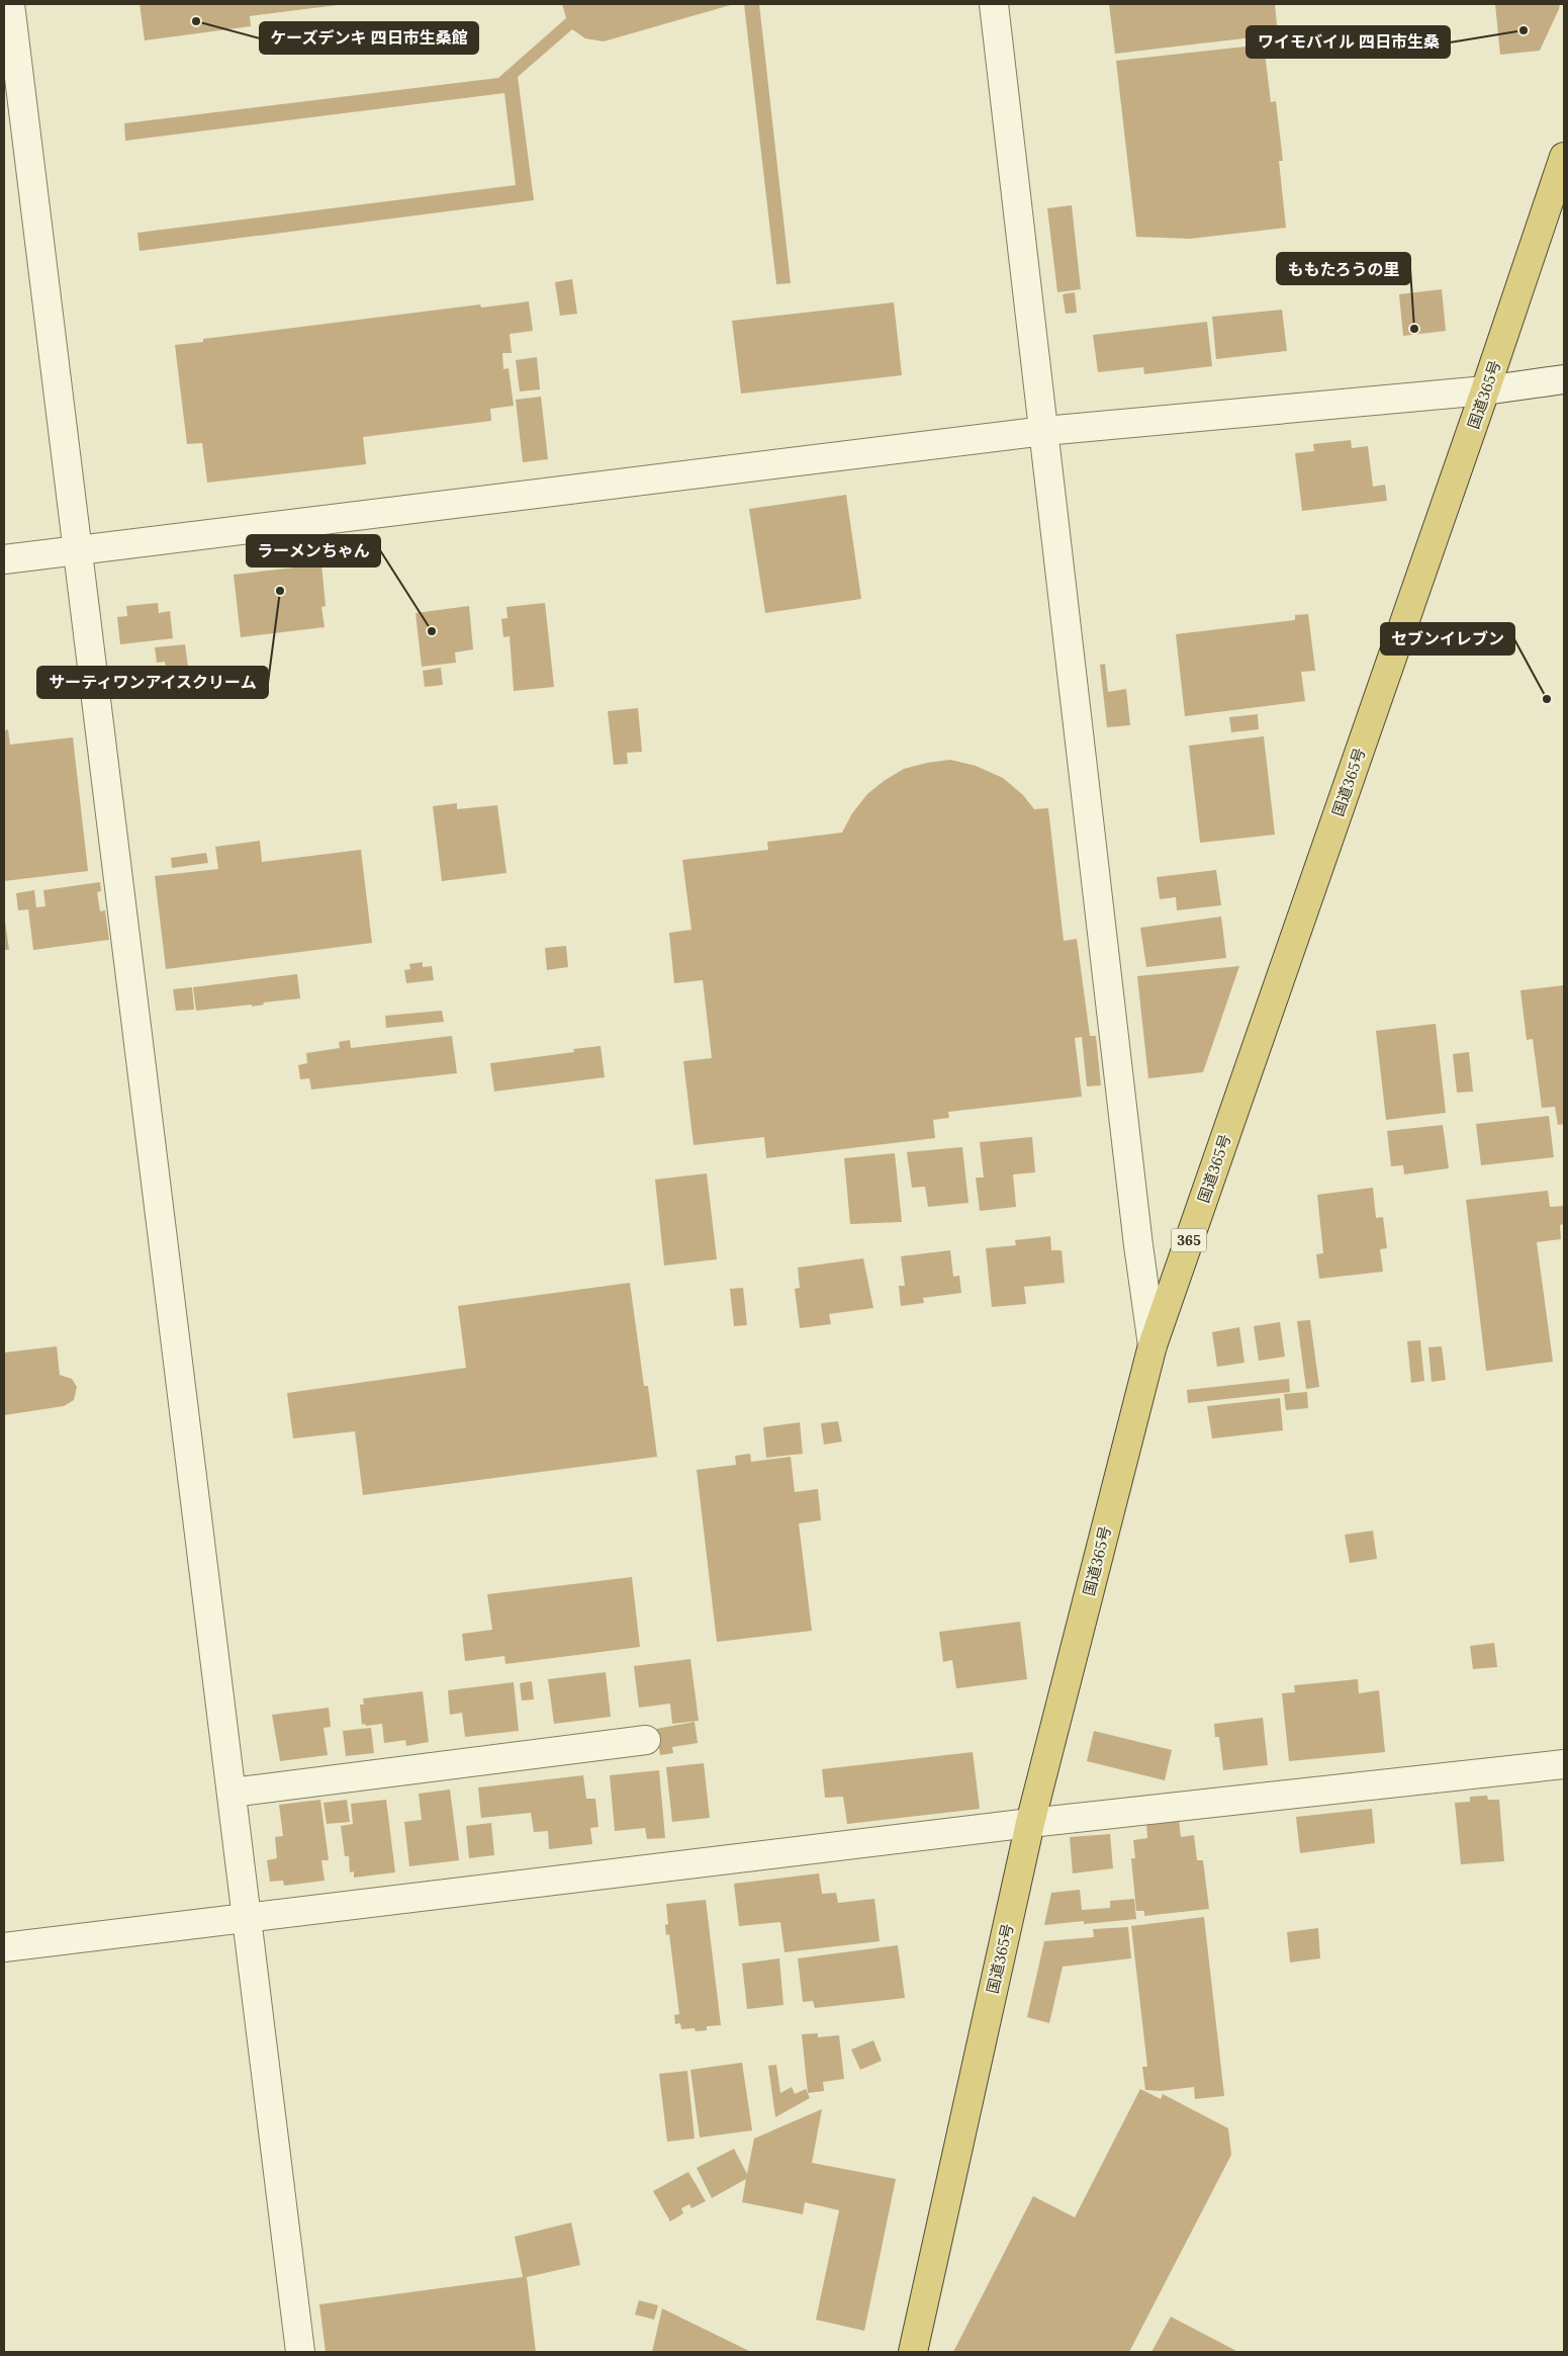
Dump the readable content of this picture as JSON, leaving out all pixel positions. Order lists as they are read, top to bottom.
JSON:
{
  "streets": {
    "highway": ["国道365号", "365"]
  },
  "places": [
    "ケーズデンキ 四日市生桑館",
    "ワイモバイル 四日市生桑",
    "ももたろうの里",
    "サーティワンアイスクリーム",
    "ラーメンちゃん",
    "セブンイレブン"
  ]
}
